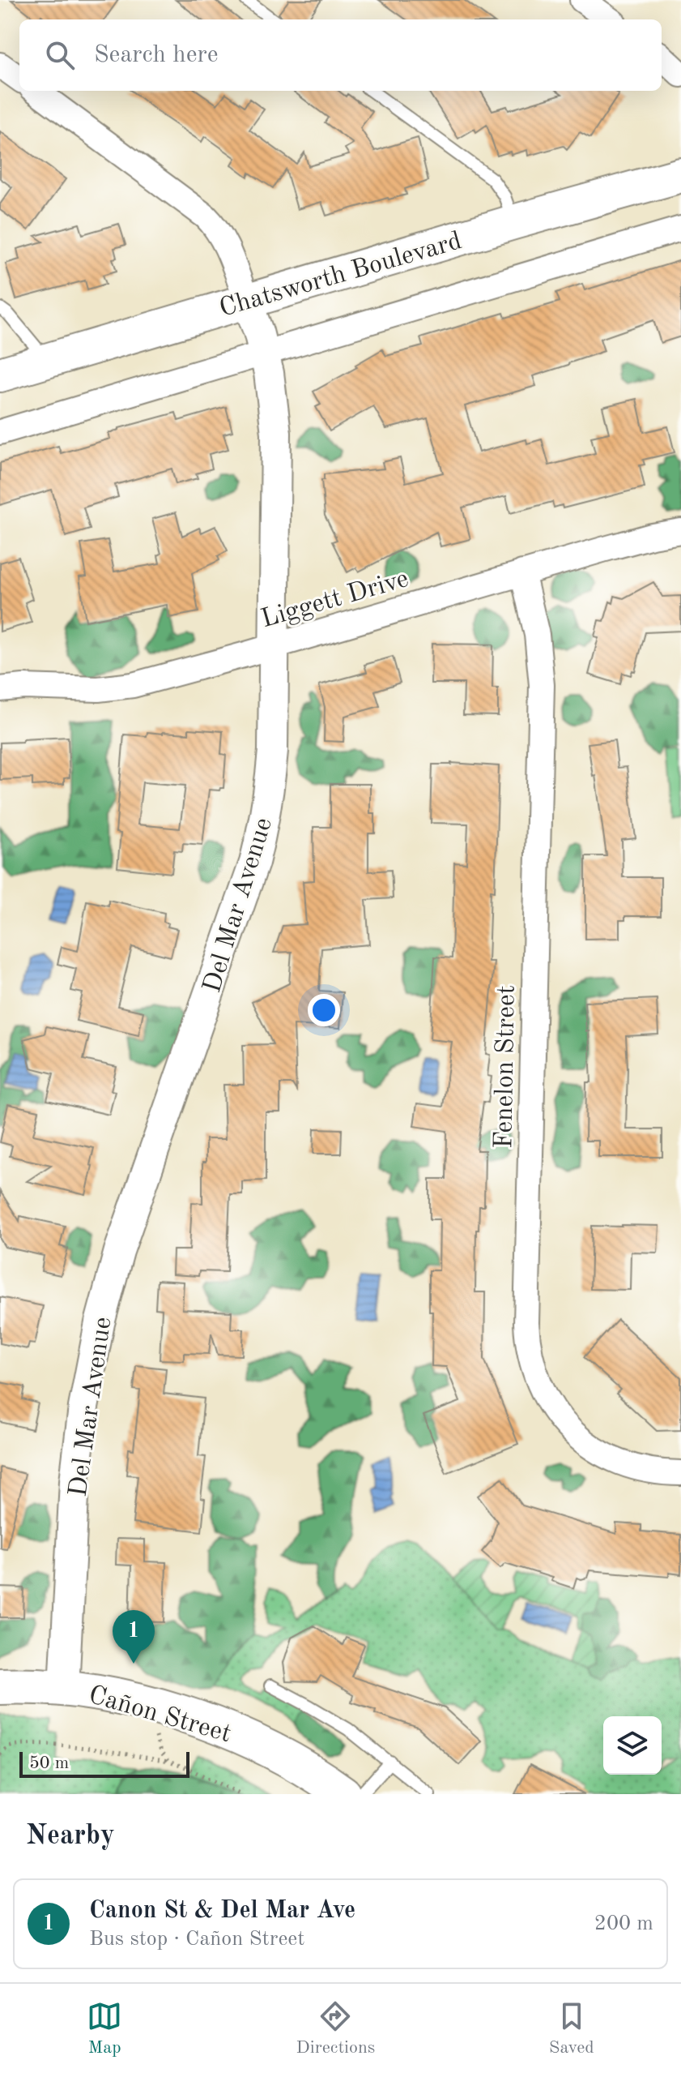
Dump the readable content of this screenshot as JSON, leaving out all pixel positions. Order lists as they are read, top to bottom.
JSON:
{
  "streets": {
    "main road": ["Chatsworth Boulevard", "Cañon Street"],
    "street": ["Liggett Drive", "Del Mar Avenue", "Fenelon Street"]
  },
  "crossings": [
    ["Chatsworth Boulevard", "Del Mar Avenue"],
    ["Liggett Drive", "Del Mar Avenue"],
    ["Liggett Drive", "Fenelon Street"],
    ["Del Mar Avenue", "Cañon Street"]
  ],
  "scale_bar": "50 m",
  "page": {
    "search": "Search here",
    "pins": "1",
    "scale": "50 m",
    "heading": "Nearby",
    "list": [
      {
        "mark": "1",
        "name": "Canon St & Del Mar Ave",
        "note": "Bus stop · Cañon Street",
        "value": "200 m"
      }
    ],
    "nav": ["Map", "Directions", "Saved"]
  }
}
